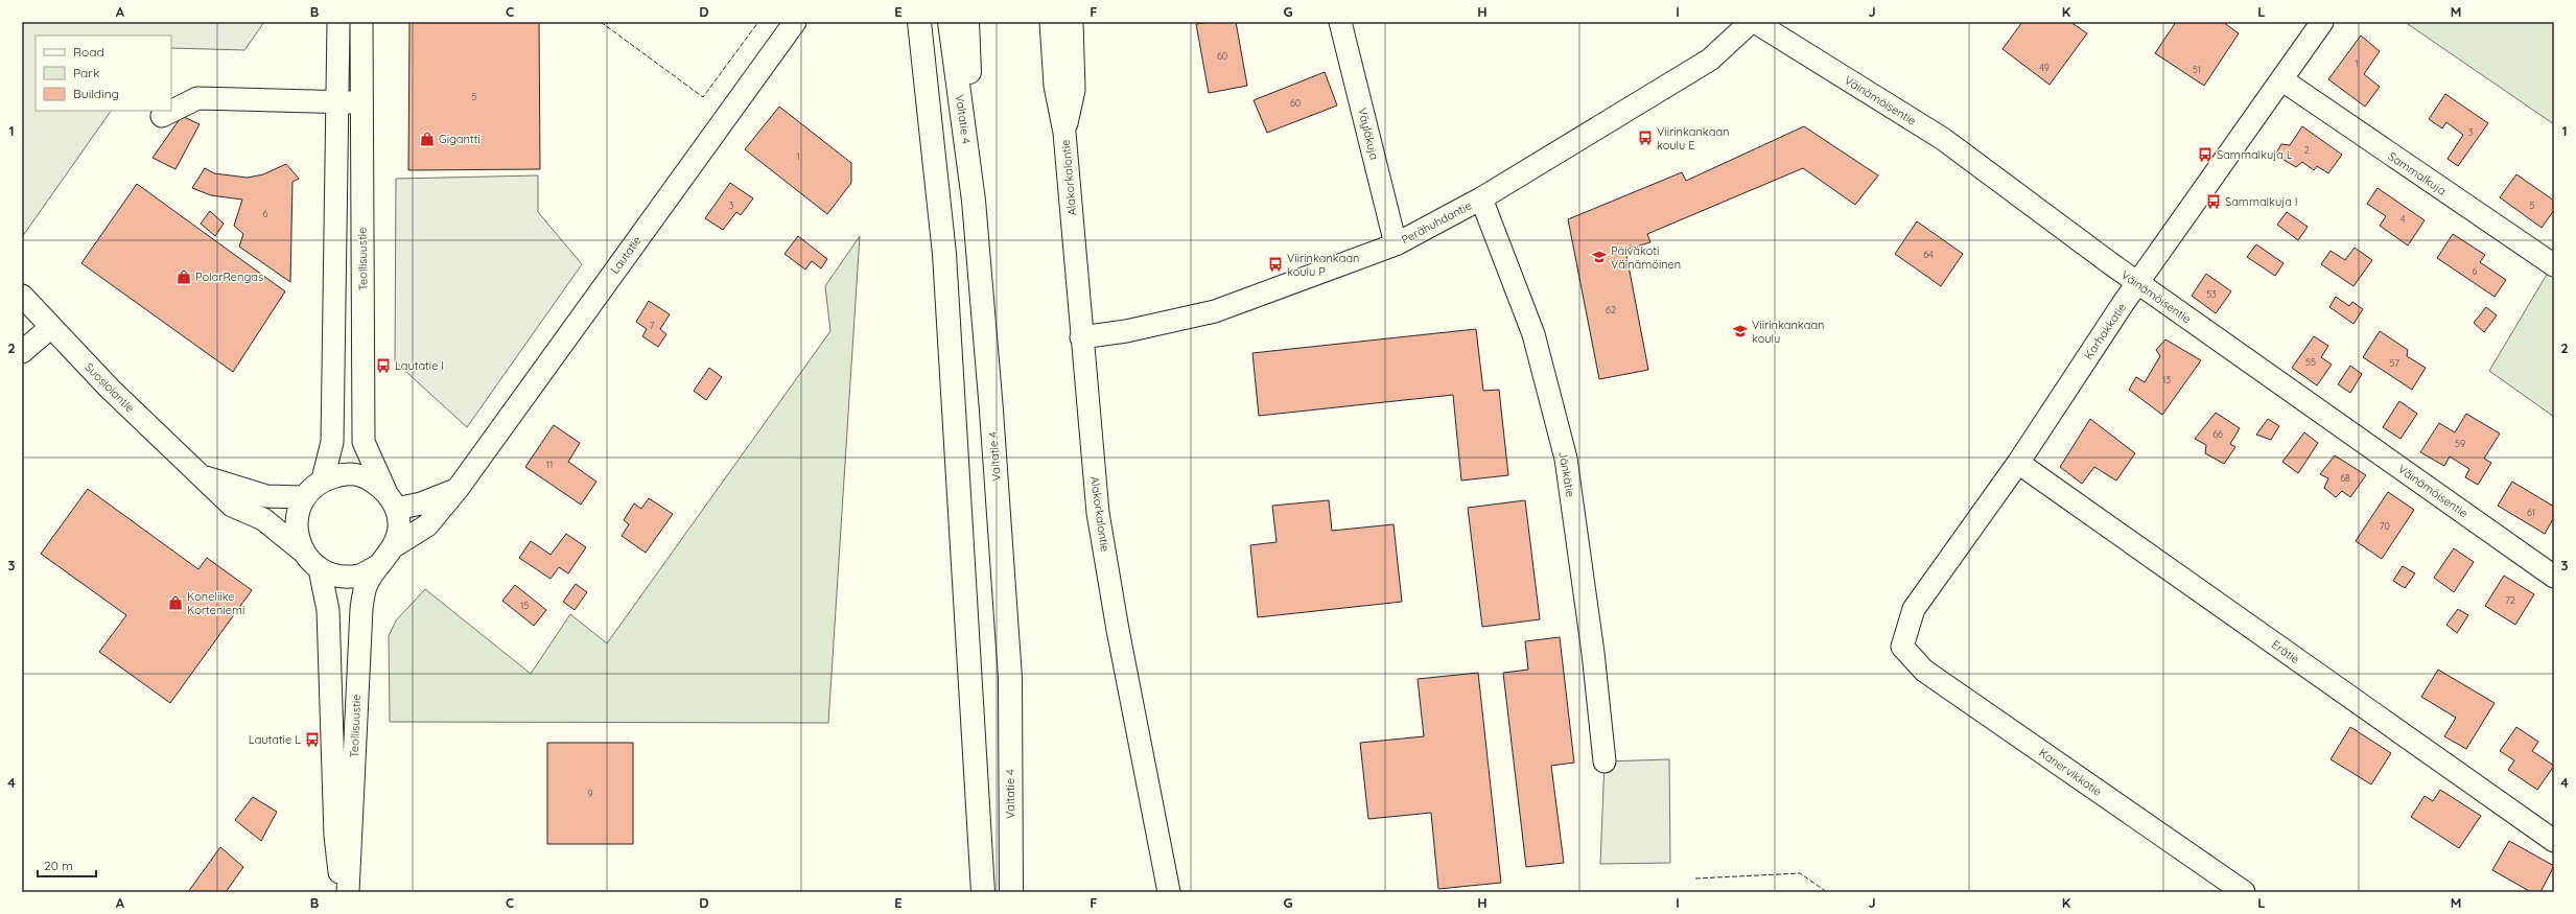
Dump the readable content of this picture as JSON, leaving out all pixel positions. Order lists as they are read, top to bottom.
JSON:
{
  "streets": {
    "highway": ["Valtatie 4"],
    "street": [
      "Väinämöisentie",
      "Väyläkuja",
      "Sammalkuja",
      "Alakorkalontie",
      "Perähuhdantie",
      "Lautatie",
      "Teollisuustie",
      "Karhakkatie",
      "Suosiolantie",
      "Jänkätie",
      "Erätie",
      "Kanervikkotie"
    ]
  },
  "crossings": [
    ["Väinämöisentie", "Karhakkatie"],
    ["Väyläkuja", "Perähuhdantie"],
    ["Sammalkuja", "Karhakkatie"],
    ["Alakorkalontie", "Perähuhdantie"],
    ["Perähuhdantie", "Jänkätie"],
    ["Lautatie", "Teollisuustie"],
    ["Lautatie", "Suosiolantie"],
    ["Teollisuustie", "Suosiolantie"],
    ["Karhakkatie", "Erätie"],
    ["Karhakkatie", "Kanervikkotie"]
  ],
  "places": {
    "bus stop": [
      "Viirinkankaan koulu E",
      "Sammalkuja L",
      "Sammalkuja I",
      "Viirinkankaan koulu P",
      "Lautatie I",
      "Lautatie L"
    ],
    "shop": ["Gigantti", "PolarRengas", "Koneliike Korteniemi"],
    "school or university": ["Päiväkoti Väinämöinen", "Viirinkankaan koulu"]
  },
  "house_numbers": [
    "60",
    "1",
    "49",
    "51",
    "5",
    "60",
    "3",
    "2",
    "1",
    "3",
    "5",
    "6",
    "4",
    "64",
    "6",
    "53",
    "62",
    "7",
    "55",
    "57",
    "13",
    "66",
    "59",
    "11",
    "68",
    "61",
    "70",
    "72",
    "15",
    "9"
  ],
  "legend": ["Road", "Park", "Building"],
  "scale_bar": "20 m",
  "grid": {
    "columns": [
      "A",
      "B",
      "C",
      "D",
      "E",
      "F",
      "G",
      "H",
      "I",
      "J",
      "K",
      "L",
      "M"
    ],
    "rows": [
      "1",
      "2",
      "3",
      "4"
    ]
  }
}
